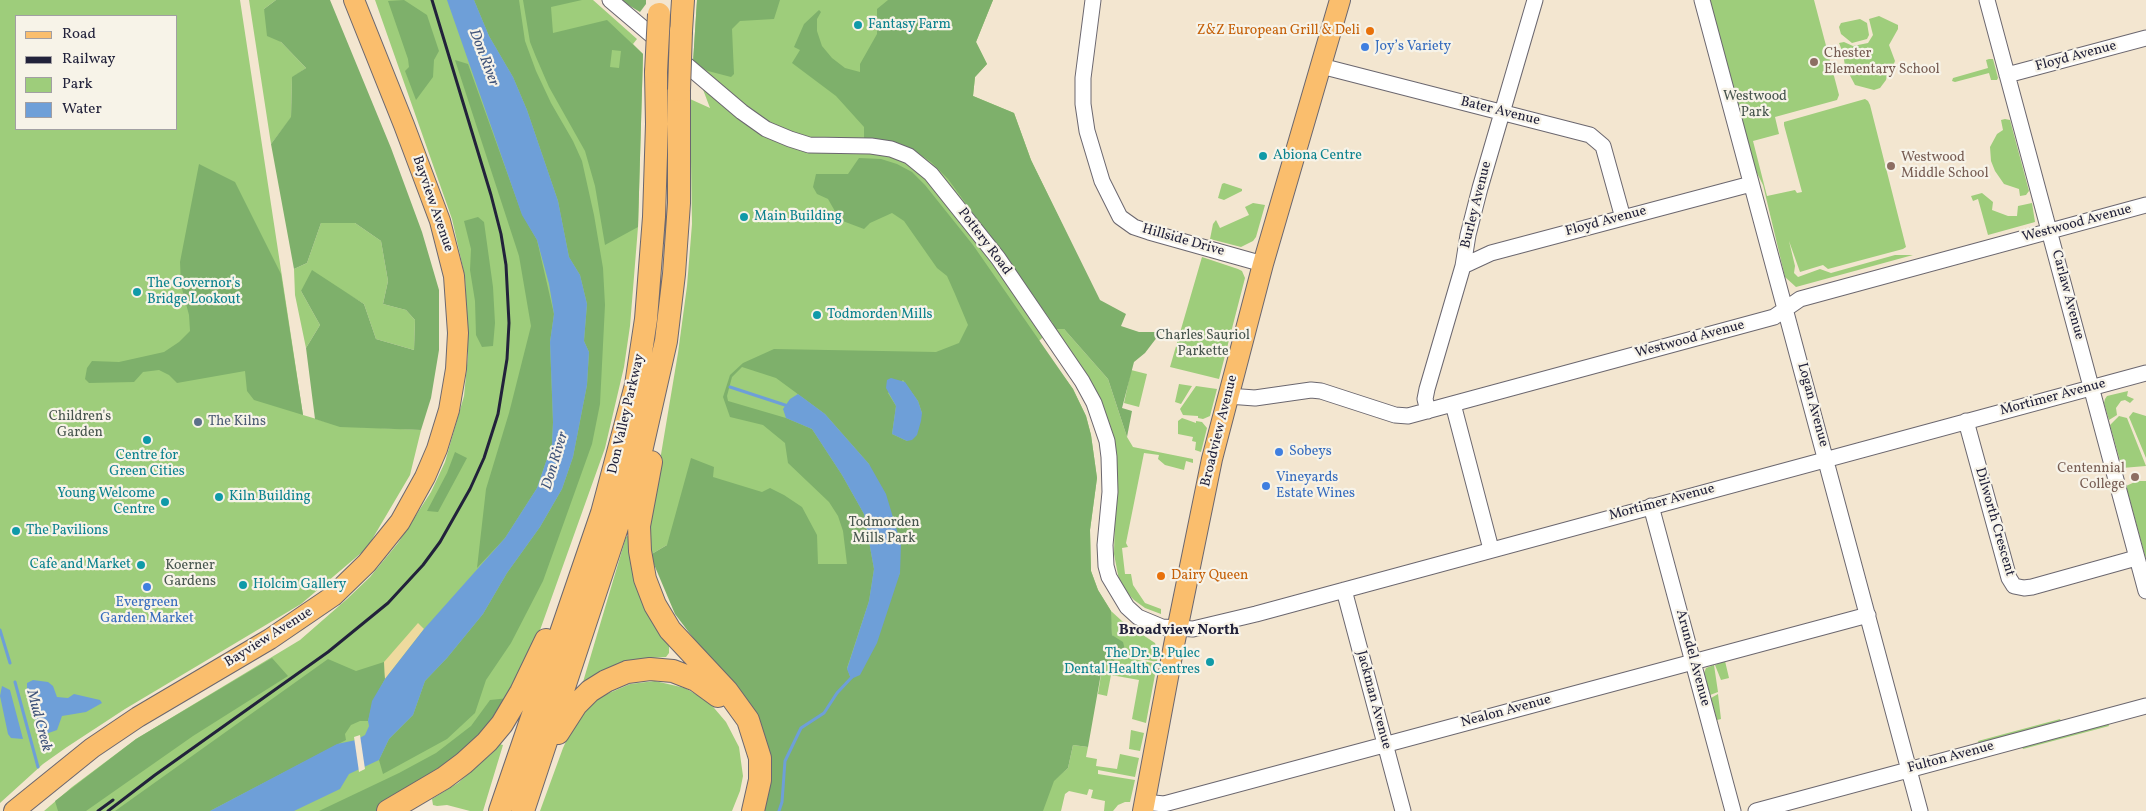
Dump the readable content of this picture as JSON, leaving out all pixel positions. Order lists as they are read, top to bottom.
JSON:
{
  "streets": {
    "highway": ["Don Valley Parkway"],
    "main road": ["Bayview Avenue", "Broadview Avenue"],
    "street": [
      "Floyd Avenue",
      "Bater Avenue",
      "Burley Avenue",
      "Westwood Avenue",
      "Hillside Drive",
      "Pottery Road",
      "Carlaw Avenue",
      "Mortimer Avenue",
      "Logan Avenue",
      "Dilworth Crescent",
      "Arundel Avenue",
      "Jackman Avenue",
      "Nealon Avenue",
      "Fulton Avenue"
    ]
  },
  "crossings": [
    ["Floyd Avenue", "Bater Avenue"],
    ["Floyd Avenue", "Burley Avenue"],
    ["Floyd Avenue", "Carlaw Avenue"],
    ["Floyd Avenue", "Logan Avenue"],
    ["Bater Avenue", "Burley Avenue"],
    ["Bater Avenue", "Broadview Avenue"],
    ["Burley Avenue", "Westwood Avenue"],
    ["Westwood Avenue", "Carlaw Avenue"],
    ["Westwood Avenue", "Logan Avenue"],
    ["Westwood Avenue", "Broadview Avenue"],
    ["Hillside Drive", "Broadview Avenue"],
    ["Pottery Road", "Mortimer Avenue"],
    ["Pottery Road", "Broadview Avenue"],
    ["Carlaw Avenue", "Mortimer Avenue"],
    ["Carlaw Avenue", "Dilworth Crescent"],
    ["Mortimer Avenue", "Logan Avenue"],
    ["Mortimer Avenue", "Broadview Avenue"],
    ["Mortimer Avenue", "Dilworth Crescent"],
    ["Mortimer Avenue", "Arundel Avenue"],
    ["Mortimer Avenue", "Jackman Avenue"],
    ["Logan Avenue", "Nealon Avenue"],
    ["Logan Avenue", "Fulton Avenue"],
    ["Broadview Avenue", "Nealon Avenue"],
    ["Arundel Avenue", "Nealon Avenue"],
    ["Jackman Avenue", "Nealon Avenue"]
  ],
  "districts": ["Broadview North"],
  "water": ["Don River", "Mud Creek"],
  "parks": [
    "Westwood Park",
    "Charles Sauriol Parkette",
    "Children's Garden",
    "Todmorden Mills Park",
    "Koerner Gardens"
  ],
  "places": [
    "Fantasy Farm",
    "Z&Z European Grill & Deli",
    "Joy’s Variety",
    "Chester Elementary School",
    "Abiona Centre",
    "Westwood Middle School",
    "Main Building",
    "The Governor's Bridge Lookout",
    "Todmorden Mills",
    "The Kilns",
    "Centre for Green Cities",
    "Sobeys",
    "Centennial College",
    "Vineyards Estate Wines",
    "Kiln Building",
    "Young Welcome Centre",
    "The Pavilions",
    "Cafe and Market",
    "Dairy Queen",
    "Holcim Gallery",
    "Evergreen Garden Market",
    "The Dr. B. Pulec Dental Health Centres"
  ],
  "legend": [
    "Road",
    "Railway",
    "Park",
    "Water"
  ]
}
